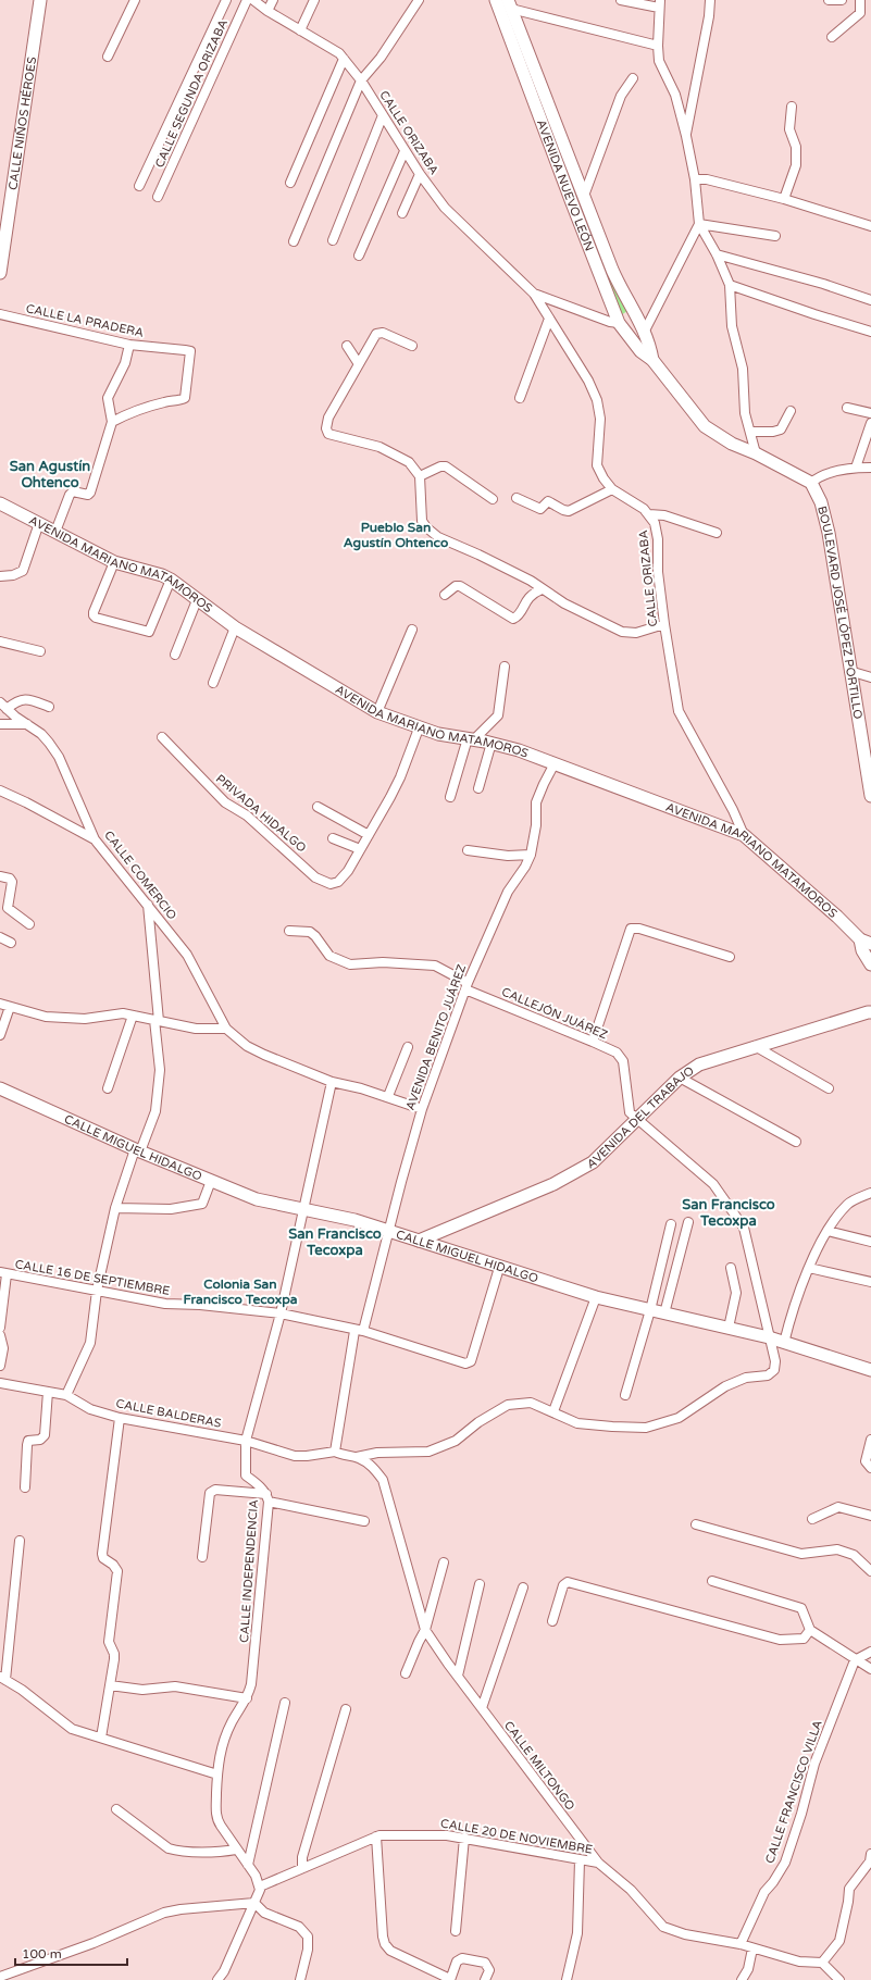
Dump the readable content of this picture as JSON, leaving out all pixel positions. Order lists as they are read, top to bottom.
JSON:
{
  "streets": {
    "street": [
      "CALLE SEGUNDA ORIZABA",
      "CALLE NIÑOS HÉROES",
      "CALLE ORIZABA",
      "AVENIDA NUEVO LEÓN",
      "CALLE LA PRADERA",
      "AVENIDA MARIANO MATAMOROS",
      "BOULEVARD JOSÉ LÓPEZ PORTILLO",
      "PRIVADA HIDALGO",
      "CALLE COMERCIO",
      "CALLEJÓN JUÁREZ",
      "AVENIDA BENITO JUÁREZ",
      "AVENIDA DEL TRABAJO",
      "CALLE MIGUEL HIDALGO",
      "CALLE 16 DE SEPTIEMBRE",
      "CALLE BALDERAS",
      "CALLE INDEPENDENCIA",
      "CALLE MILTONGO",
      "CALLE FRANCISCO VILLA",
      "CALLE 20 DE NOVIEMBRE"
    ]
  },
  "crossings": [
    ["CALLE ORIZABA", "AVENIDA NUEVO LEÓN"],
    ["CALLE ORIZABA", "AVENIDA MARIANO MATAMOROS"],
    ["AVENIDA NUEVO LEÓN", "BOULEVARD JOSÉ LÓPEZ PORTILLO"],
    ["AVENIDA MARIANO MATAMOROS", "PRIVADA HIDALGO"],
    ["AVENIDA MARIANO MATAMOROS", "AVENIDA BENITO JUÁREZ"],
    ["CALLEJÓN JUÁREZ", "AVENIDA BENITO JUÁREZ"],
    ["CALLEJÓN JUÁREZ", "AVENIDA DEL TRABAJO"],
    ["AVENIDA BENITO JUÁREZ", "CALLE MIGUEL HIDALGO"],
    ["AVENIDA BENITO JUÁREZ", "CALLE 16 DE SEPTIEMBRE"],
    ["AVENIDA BENITO JUÁREZ", "CALLE BALDERAS"],
    ["AVENIDA BENITO JUÁREZ", "CALLE MILTONGO"],
    ["AVENIDA DEL TRABAJO", "CALLE MIGUEL HIDALGO"],
    ["CALLE MIGUEL HIDALGO", "CALLE 16 DE SEPTIEMBRE"],
    ["CALLE MIGUEL HIDALGO", "CALLE INDEPENDENCIA"],
    ["CALLE 16 DE SEPTIEMBRE", "CALLE INDEPENDENCIA"],
    ["CALLE BALDERAS", "CALLE INDEPENDENCIA"],
    ["CALLE BALDERAS", "CALLE MILTONGO"],
    ["CALLE INDEPENDENCIA", "CALLE 20 DE NOVIEMBRE"],
    ["CALLE MILTONGO", "CALLE FRANCISCO VILLA"],
    ["CALLE MILTONGO", "CALLE 20 DE NOVIEMBRE"]
  ],
  "districts": [
    "San Agustín Ohtenco",
    "Pueblo San Agustín Ohtenco",
    "San Francisco Tecoxpa",
    "San Francisco Tecoxpa",
    "Colonia San Francisco Tecoxpa"
  ],
  "scale_bar": "100 m"
}
